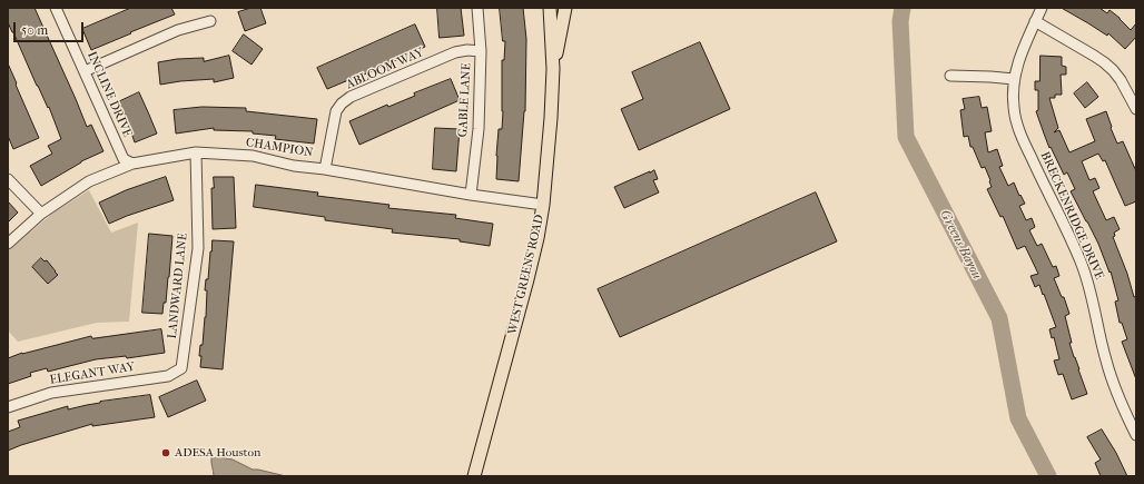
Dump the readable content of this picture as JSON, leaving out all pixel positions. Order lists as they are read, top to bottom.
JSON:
{
  "streets": {
    "main road": ["WEST GREENS ROAD"],
    "street": [
      "ABLOOM WAY",
      "INCLINE DRIVE",
      "GABLE LANE",
      "CHAMPION",
      "BRECKENRIDGE DRIVE",
      "LANDWARD LANE",
      "ELEGANT WAY"
    ]
  },
  "crossings": [
    ["ABLOOM WAY", "GABLE LANE"],
    ["ABLOOM WAY", "CHAMPION"],
    ["INCLINE DRIVE", "CHAMPION"],
    ["GABLE LANE", "CHAMPION"],
    ["CHAMPION", "WEST GREENS ROAD"],
    ["CHAMPION", "LANDWARD LANE"],
    ["LANDWARD LANE", "ELEGANT WAY"]
  ],
  "water": ["Greens Bayou"],
  "places": ["ADESA Houston"],
  "scale_bar": "50 m"
}
